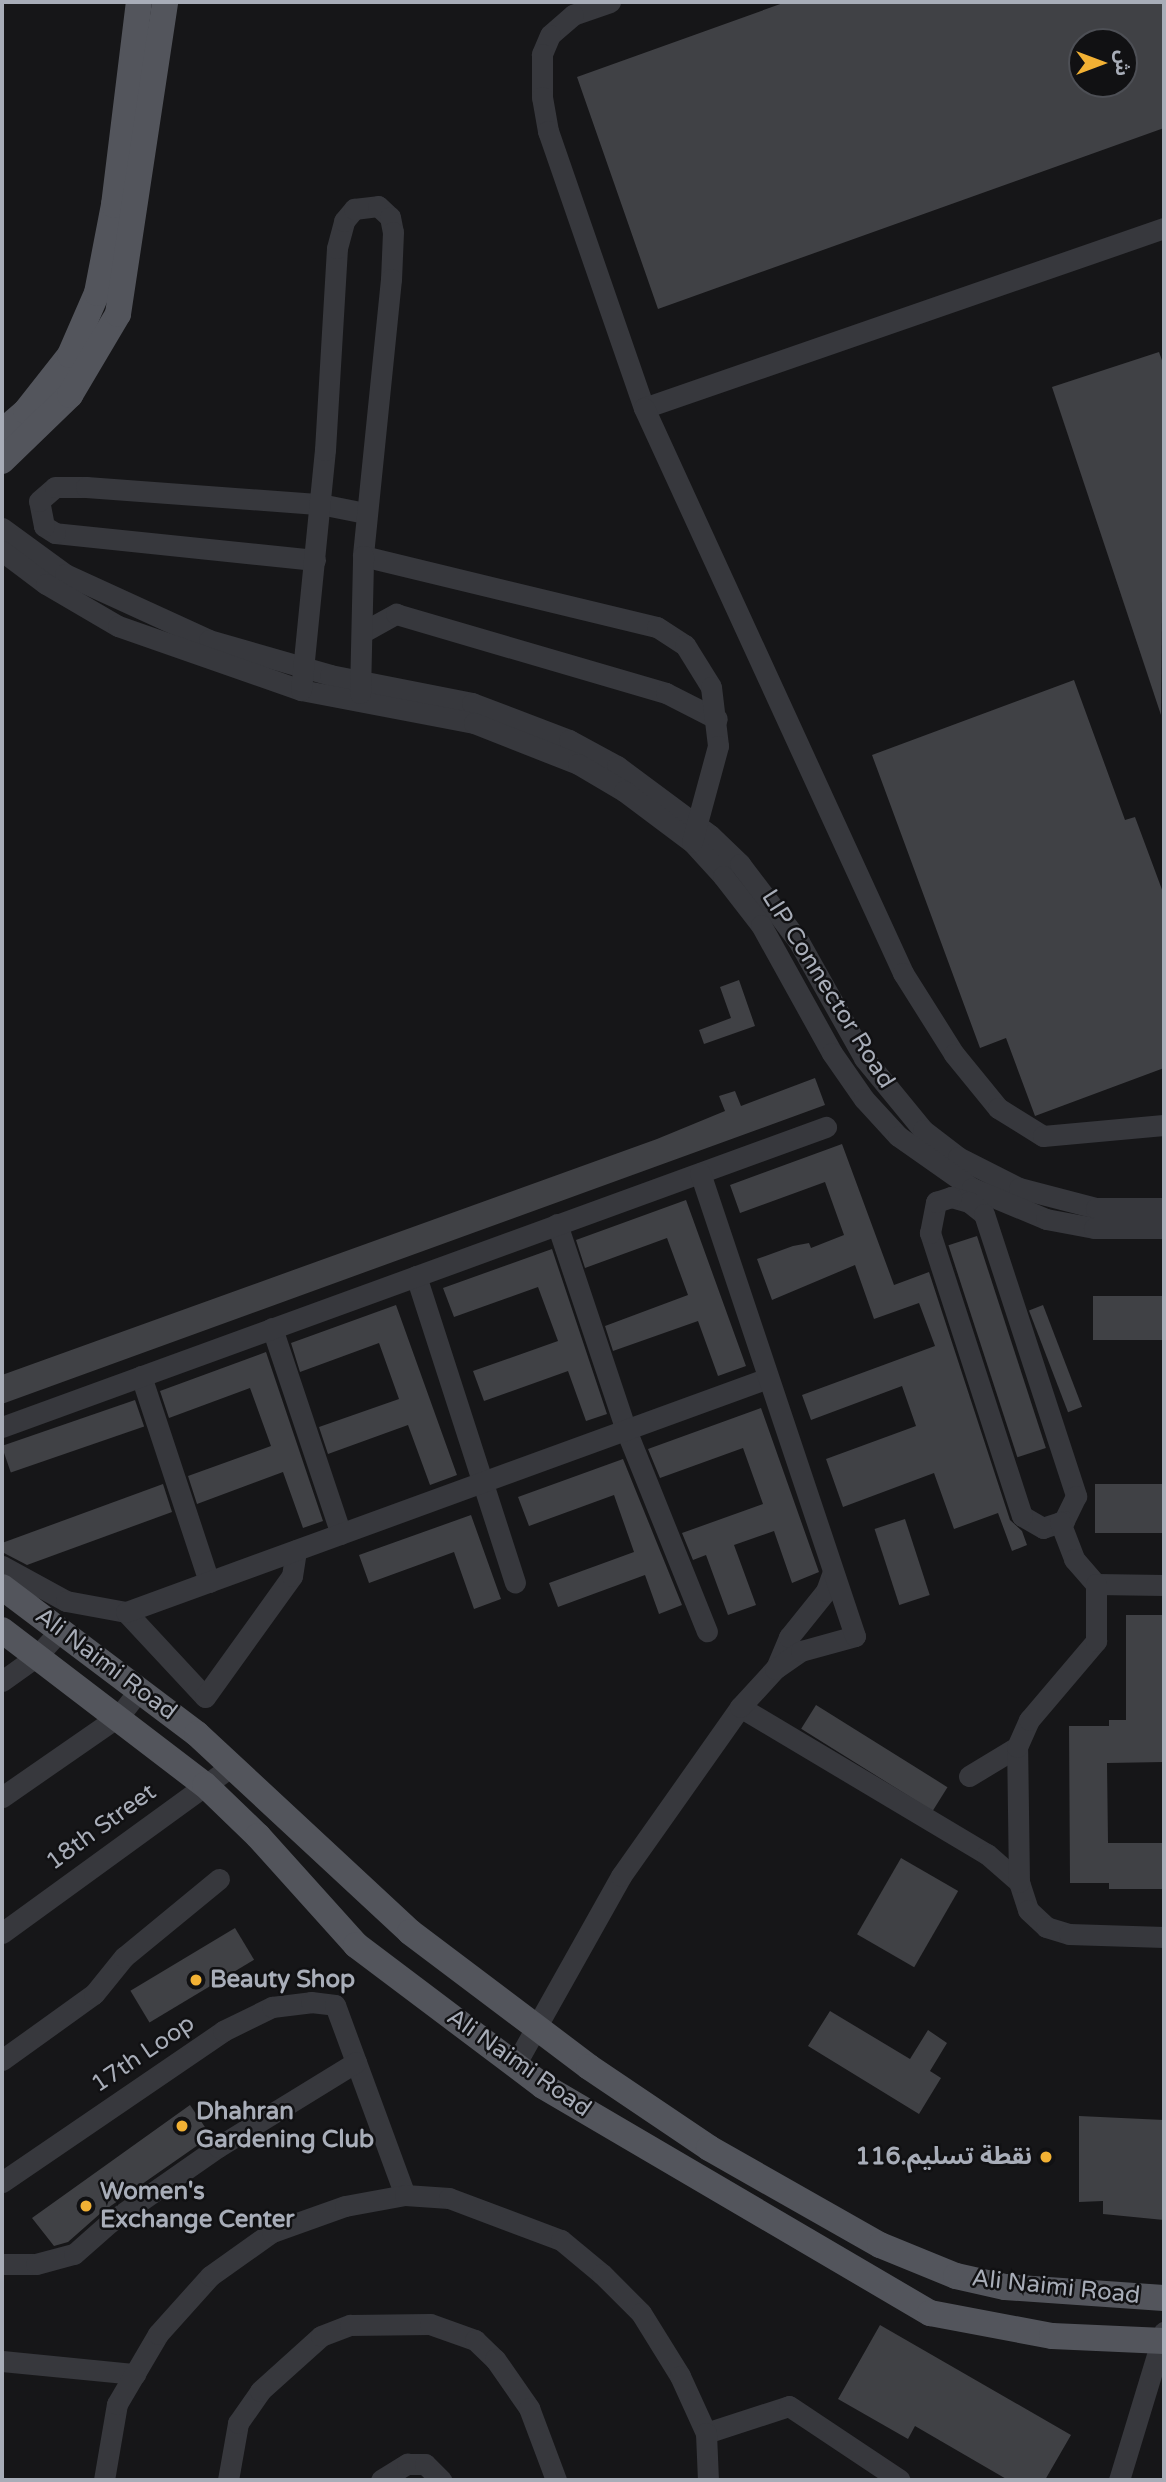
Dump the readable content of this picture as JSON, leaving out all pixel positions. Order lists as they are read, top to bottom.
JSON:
{
  "streets": {
    "main road": ["Ali Naimi Road"],
    "street": ["LIP Connector Road", "18th Street", "17th Loop"]
  },
  "crossings": [
    ["Ali Naimi Road", "18th Street"]
  ],
  "places": [
    "Beauty Shop",
    "Dhahran Gardening Club",
    "نقطة تسليم.116",
    "Women's Exchange Center"
  ],
  "north": "right"
}
